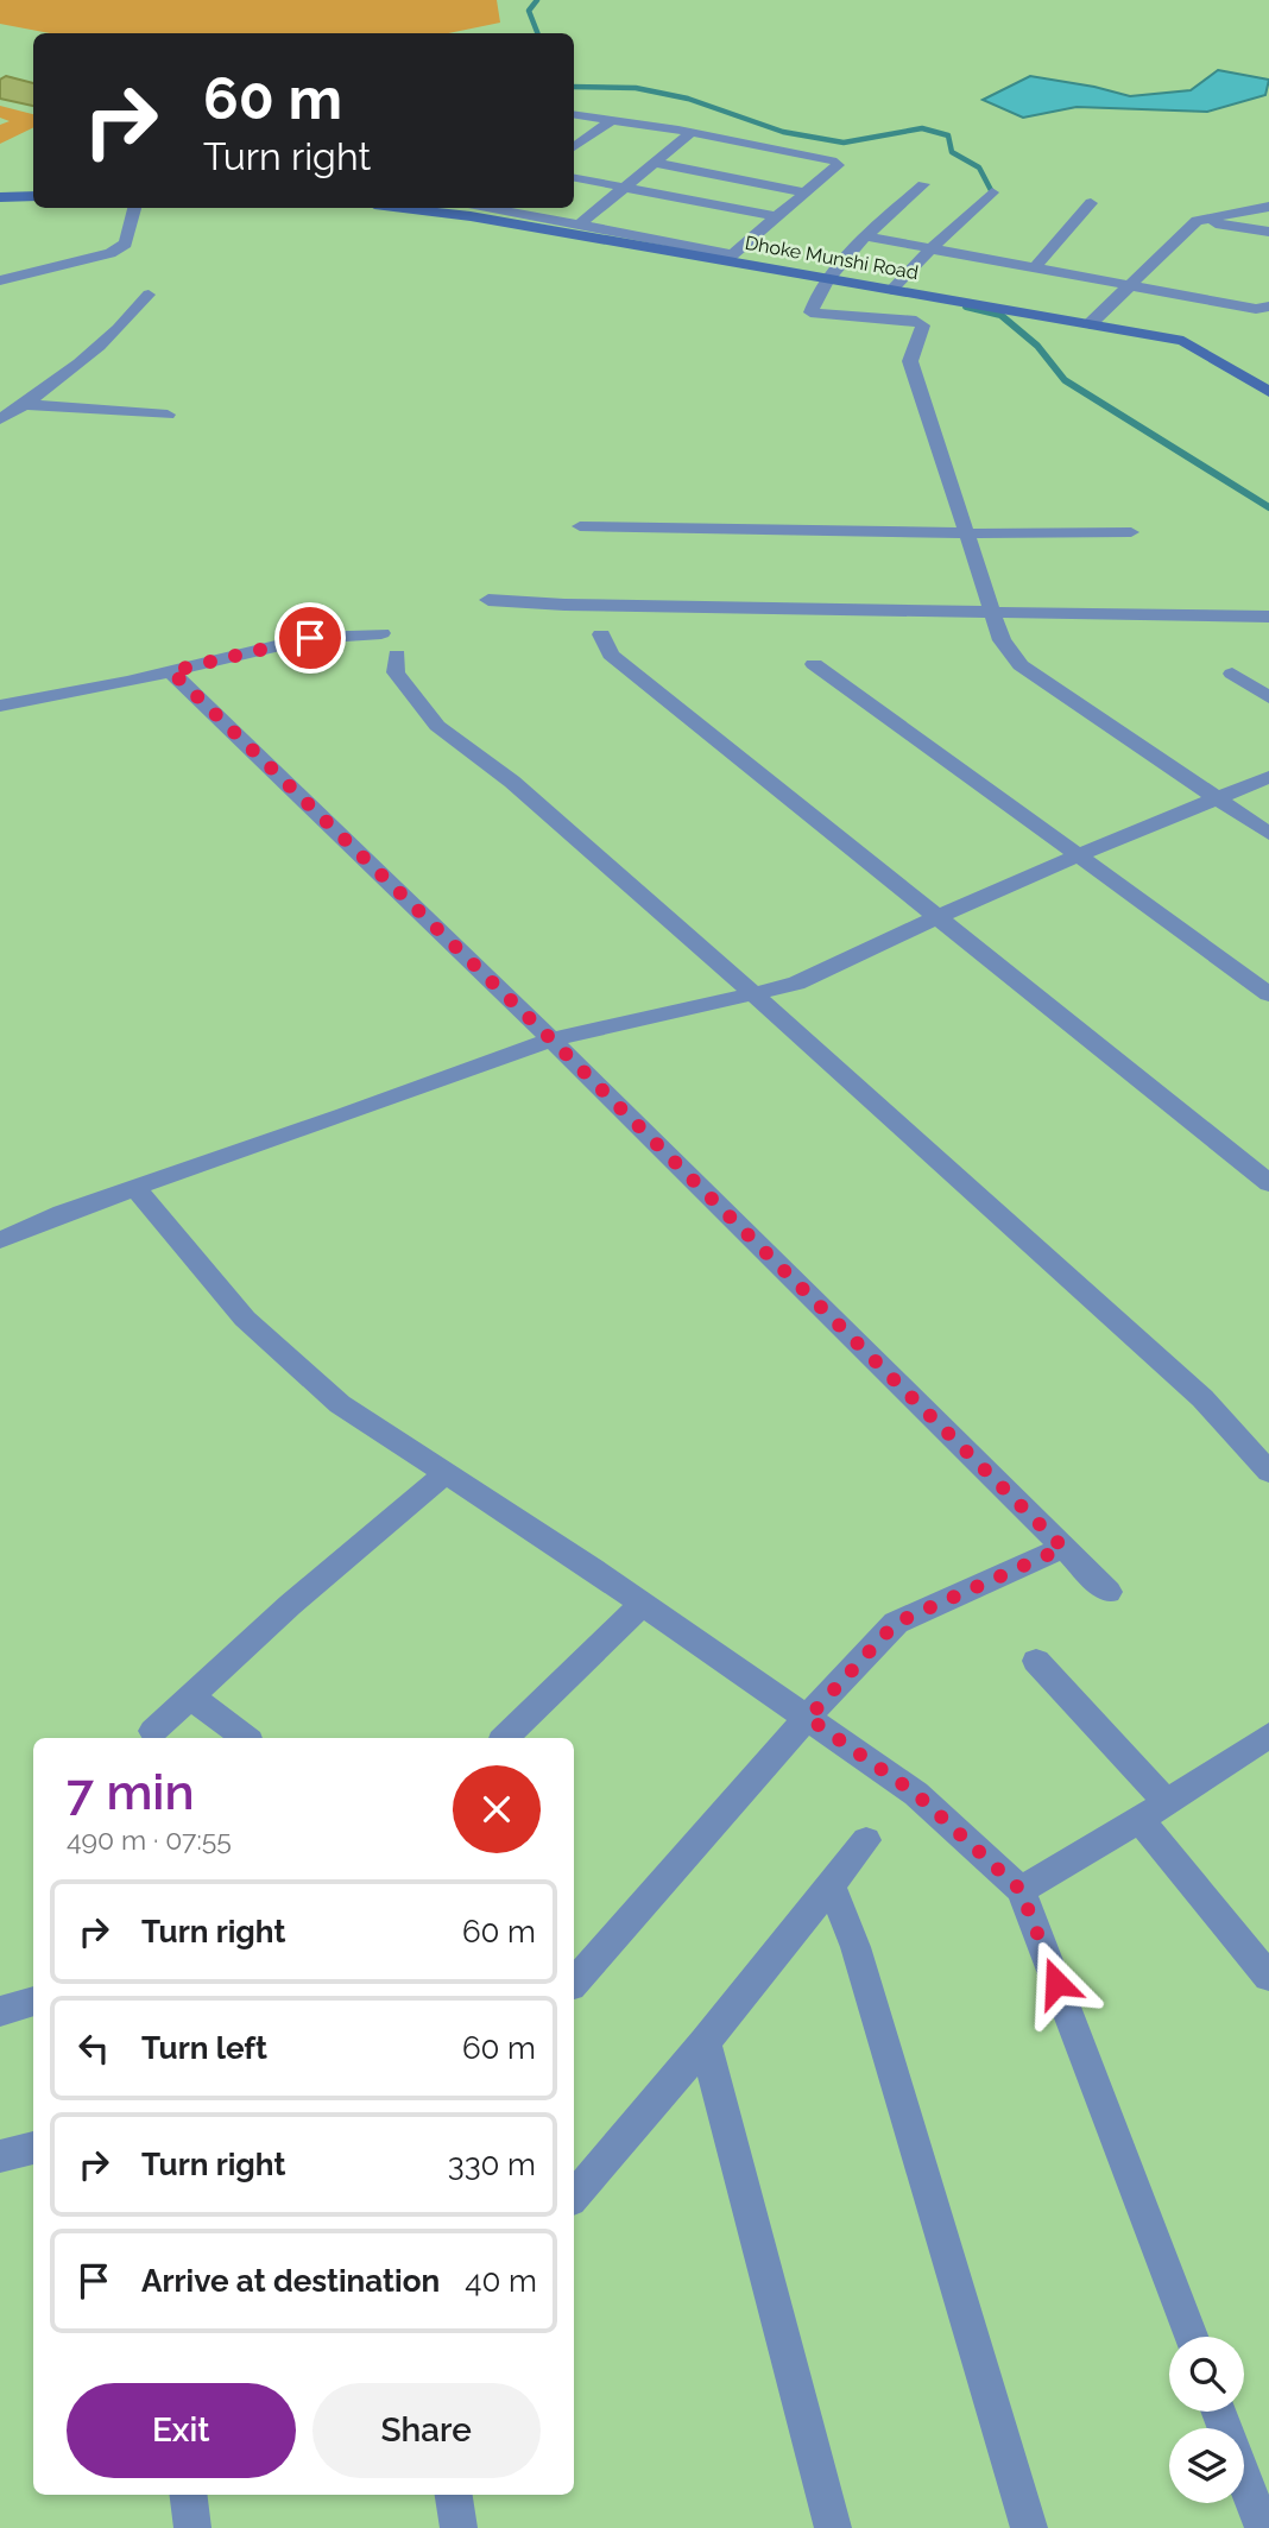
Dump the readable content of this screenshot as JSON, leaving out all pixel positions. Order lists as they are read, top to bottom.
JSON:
{
  "streets": {
    "street": ["Dhoke Munshi Road"]
  },
  "page": {
    "turn": ["60 m", "Turn right"],
    "heading": ["7 min", "490 m · 07:55"],
    "list": [
      {
        "name": "Turn right",
        "value": "60 m"
      },
      {
        "name": "Turn left",
        "value": "60 m"
      },
      {
        "name": "Turn right",
        "value": "330 m"
      },
      {
        "name": "Arrive at destination",
        "value": "40 m"
      }
    ],
    "buttons": ["Exit", "Share"]
  }
}
